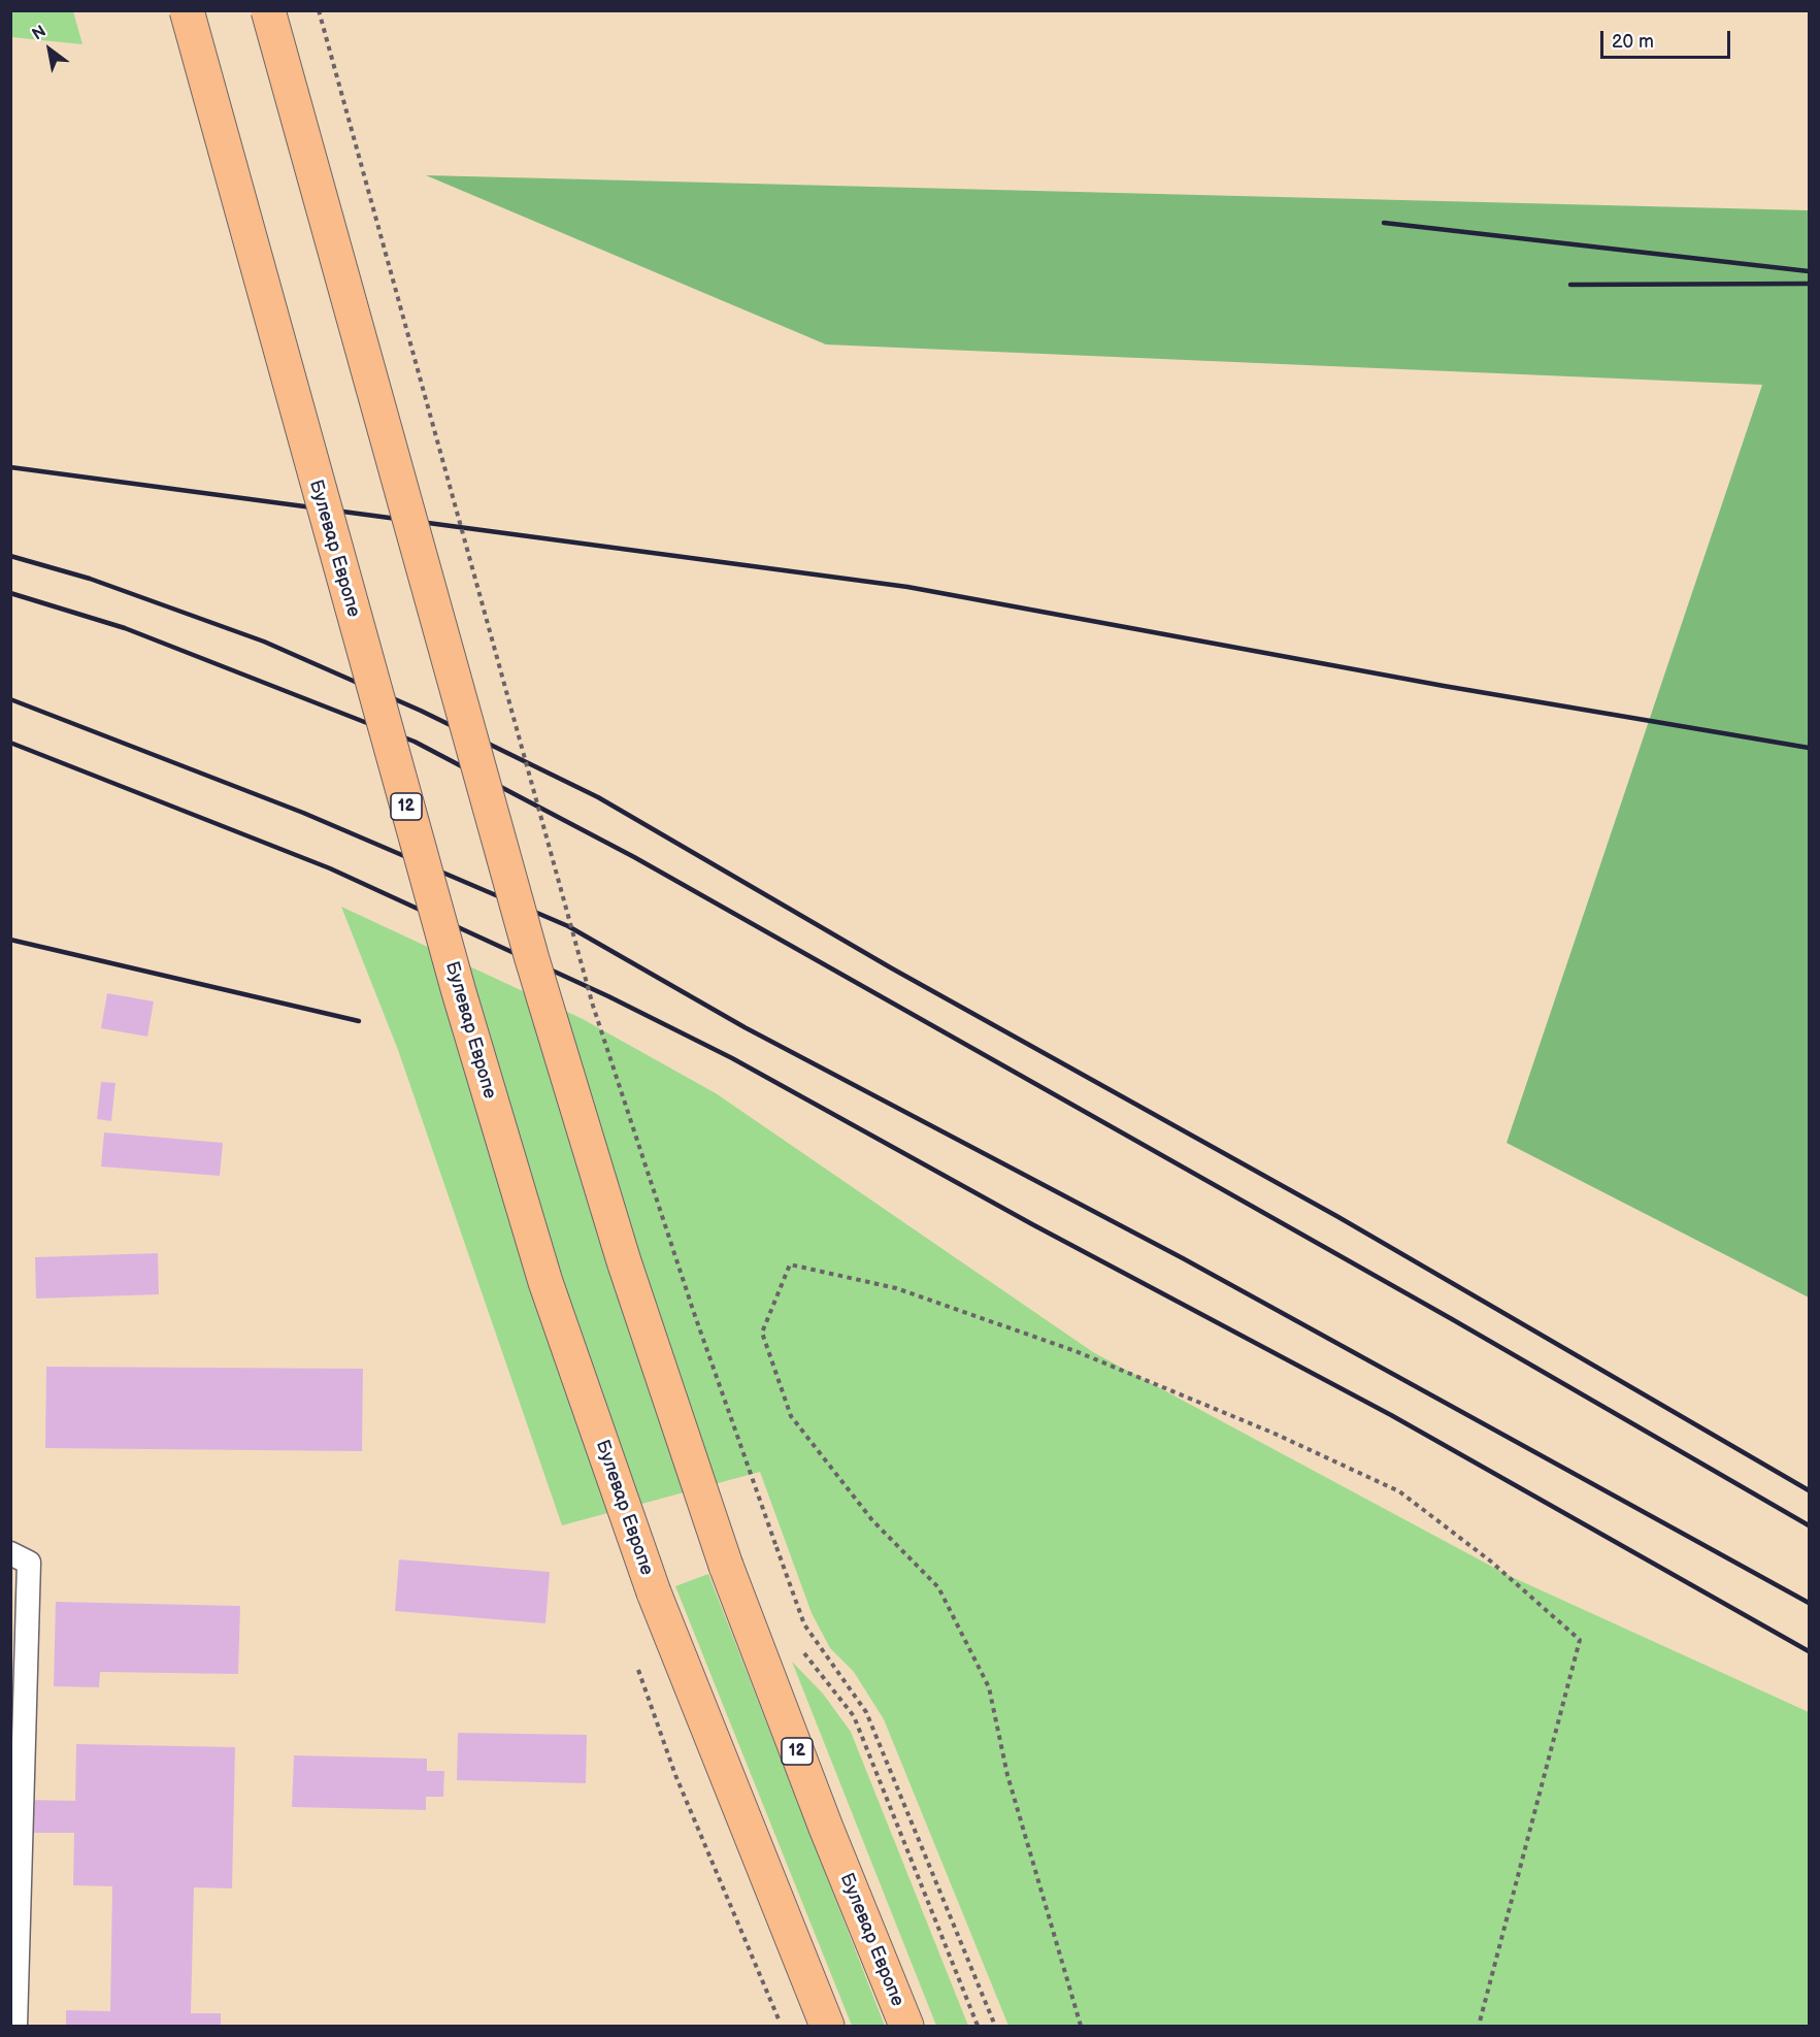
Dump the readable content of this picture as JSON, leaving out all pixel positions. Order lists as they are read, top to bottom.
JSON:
{
  "streets": {
    "main road": ["Булевар Европе", "12"]
  },
  "scale_bar": "20 m",
  "north": "top left"
}
